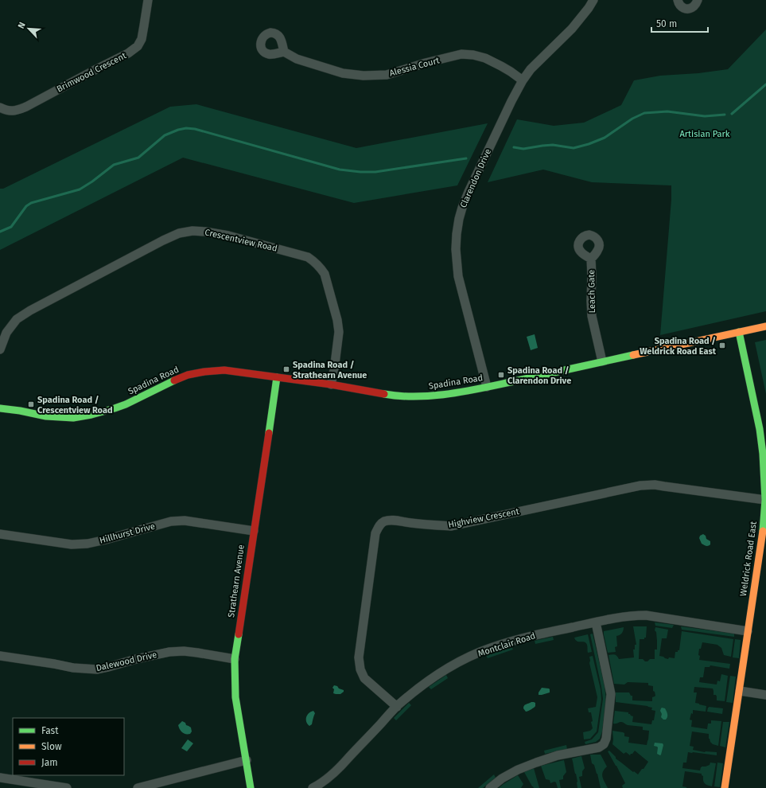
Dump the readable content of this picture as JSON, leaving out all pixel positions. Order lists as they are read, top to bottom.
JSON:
{
  "streets": {
    "street": [
      "Alessia Court",
      "Brimwood Crescent",
      "Clarendon Drive",
      "Crescentview Road",
      "Leach Gate",
      "Spadina Road",
      "Highview Crescent",
      "Hillhurst Drive",
      "Weldrick Road East",
      "Strathearn Avenue",
      "Montclair Road",
      "Dalewood Drive"
    ]
  },
  "crossings": [
    ["Alessia Court", "Clarendon Drive"],
    ["Clarendon Drive", "Spadina Road"],
    ["Crescentview Road", "Spadina Road"],
    ["Leach Gate", "Spadina Road"],
    ["Spadina Road", "Weldrick Road East"],
    ["Spadina Road", "Strathearn Avenue"],
    ["Highview Crescent", "Weldrick Road East"],
    ["Highview Crescent", "Montclair Road"],
    ["Hillhurst Drive", "Strathearn Avenue"],
    ["Weldrick Road East", "Montclair Road"],
    ["Strathearn Avenue", "Dalewood Drive"]
  ],
  "parks": ["Artisian Park"],
  "places": {
    "transit": [
      "Spadina Road / Weldrick Road East",
      "Spadina Road / Strathearn Avenue",
      "Spadina Road / Clarendon Drive",
      "Spadina Road / Crescentview Road"
    ]
  },
  "legend": ["Fast", "Slow", "Jam"],
  "scale_bar": "50 m",
  "north": "top left"
}
